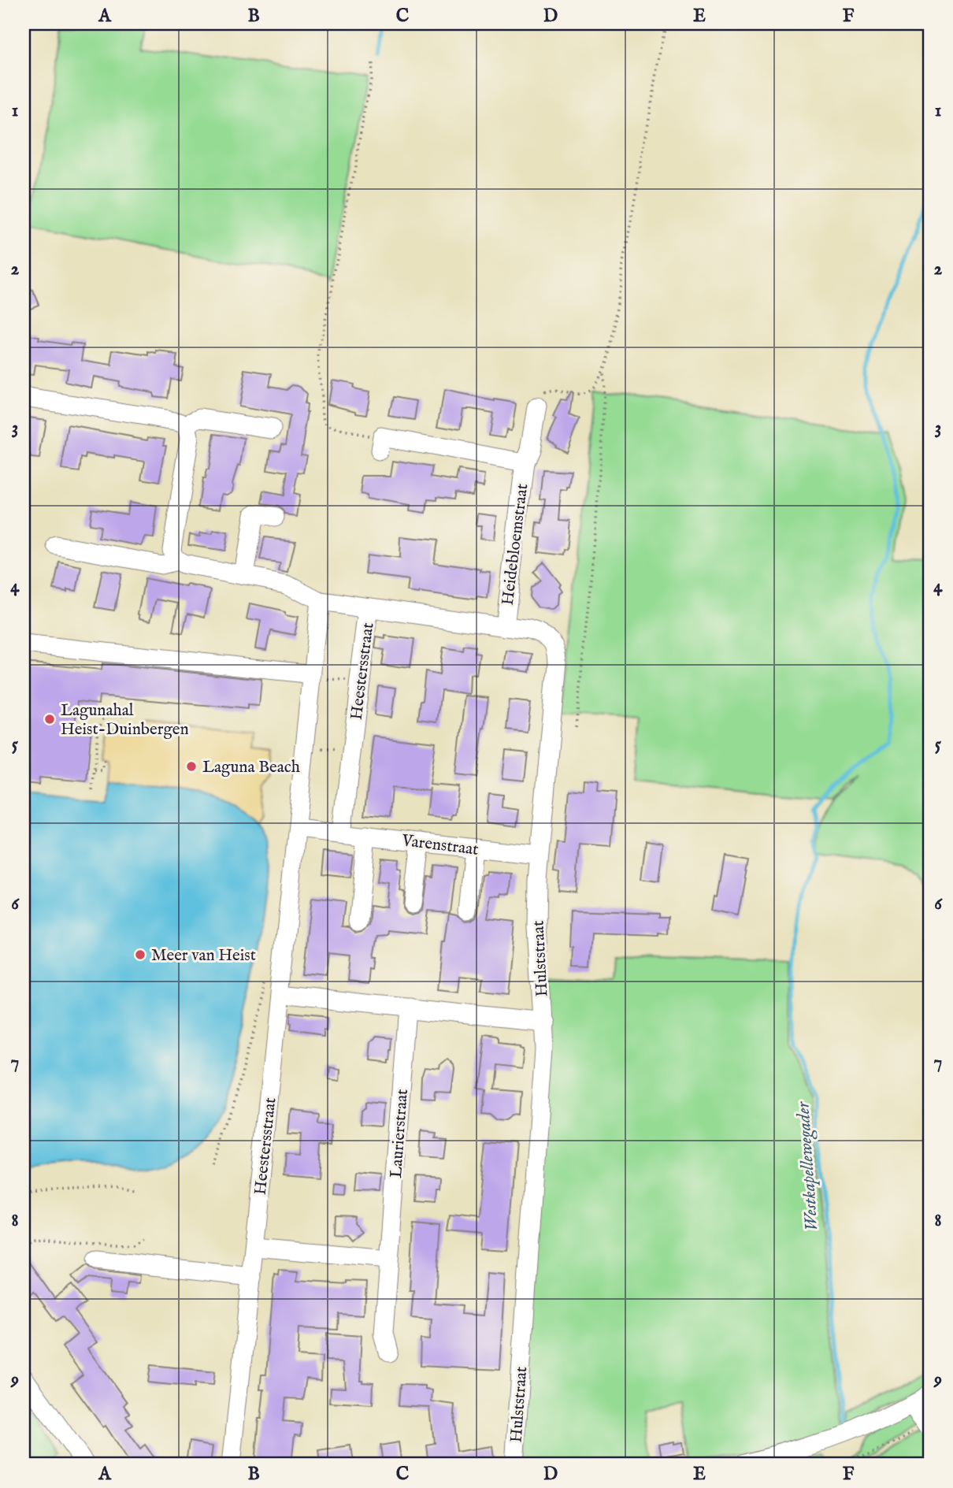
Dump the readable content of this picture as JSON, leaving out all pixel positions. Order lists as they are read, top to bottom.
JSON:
{
  "streets": {
    "street": [
      "Heidebloemstraat",
      "Heestersstraat",
      "Varenstraat",
      "Hulststraat",
      "Laurierstraat"
    ]
  },
  "crossings": [
    ["Heidebloemstraat", "Hulststraat"],
    ["Heestersstraat", "Varenstraat"],
    ["Heestersstraat", "Hulststraat"],
    ["Varenstraat", "Hulststraat"]
  ],
  "water": ["Westkapellewegader"],
  "places": ["Lagunahal Heist-Duinbergen", "Laguna Beach", "Meer van Heist"],
  "grid": {
    "columns": [
      "A",
      "B",
      "C",
      "D",
      "E",
      "F"
    ],
    "rows": [
      "1",
      "2",
      "3",
      "4",
      "5",
      "6",
      "7",
      "8",
      "9"
    ]
  }
}
